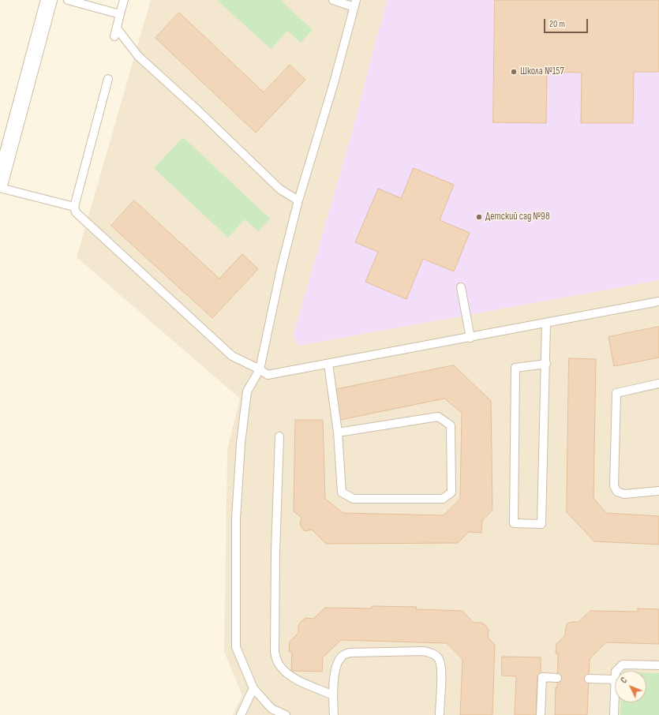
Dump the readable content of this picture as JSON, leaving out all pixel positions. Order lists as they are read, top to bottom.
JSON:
{
  "places": ["Школа №157", "Детский сад №98"],
  "scale_bar": "20 m",
  "north": "top left"
}
